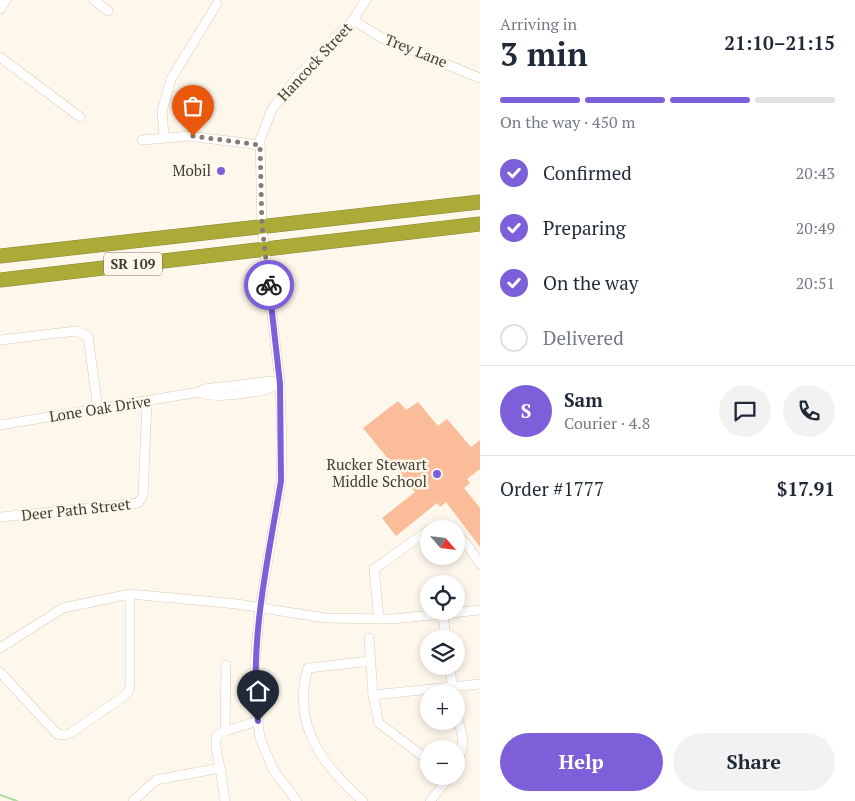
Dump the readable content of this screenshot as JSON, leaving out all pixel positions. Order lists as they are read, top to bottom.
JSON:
{
  "streets": {
    "highway": ["SR 109"],
    "street": [
      "Trey Lane",
      "Hancock Street",
      "Lone Oak Drive",
      "Deer Path Street"
    ]
  },
  "crossings": [
    ["Trey Lane", "Hancock Street"],
    ["Hancock Street", "SR 109"],
    ["Hancock Street", "Lone Oak Drive"],
    ["Lone Oak Drive", "Deer Path Street"]
  ],
  "places": ["Mobil", "Rucker Stewart Middle School"],
  "north": "bottom right",
  "page": {
    "heading": ["3 min", "Arriving in", "21:10–21:15"],
    "panel": [
      "Sam",
      "Courier · 4.8",
      "Order #1777",
      "$17.91"
    ],
    "bar": "On the way · 450 m",
    "list": [
      ["Confirmed", "20:43"],
      ["Preparing", "20:49"],
      ["On the way", "20:51"],
      "Delivered"
    ],
    "round": "S",
    "map_buttons": ["+", "−"],
    "buttons": ["Help", "Share"]
  }
}
